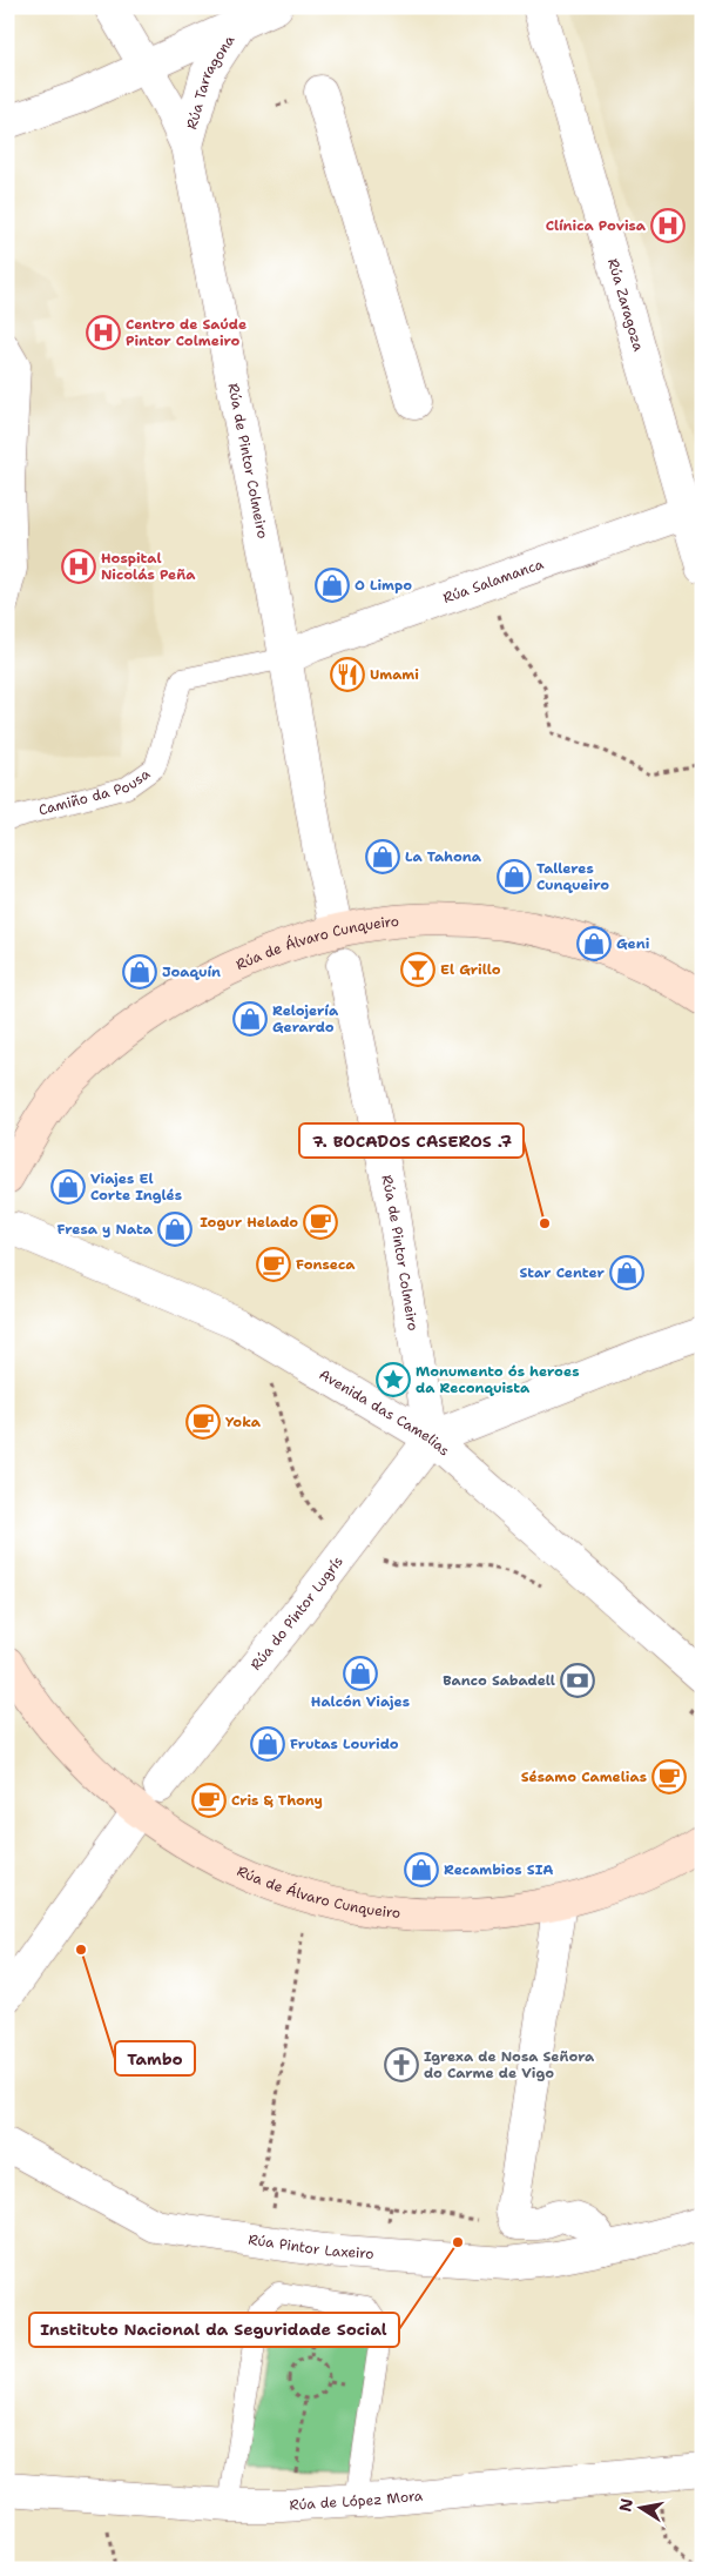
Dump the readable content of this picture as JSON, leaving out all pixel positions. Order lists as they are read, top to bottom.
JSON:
{
  "streets": {
    "main road": ["Rúa de Álvaro Cunqueiro"],
    "street": [
      "Rúa Tarragona",
      "Rúa Zaragoza",
      "Rúa de Pintor Colmeiro",
      "Rúa Salamanca",
      "Avenida das Camelias",
      "Rúa do Pintor Lugrís",
      "Rúa Pintor Laxeiro",
      "Rúa de López Mora"
    ],
    "lane": ["Camiño da Pousa"]
  },
  "crossings": [
    ["Rúa Tarragona", "Rúa de Pintor Colmeiro"],
    ["Rúa Zaragoza", "Rúa Salamanca"],
    ["Rúa de Pintor Colmeiro", "Rúa Salamanca"],
    ["Rúa de Pintor Colmeiro", "Camiño da Pousa"],
    ["Rúa de Pintor Colmeiro", "Rúa de Álvaro Cunqueiro"],
    ["Rúa de Pintor Colmeiro", "Avenida das Camelias"],
    ["Rúa de Pintor Colmeiro", "Rúa do Pintor Lugrís"],
    ["Rúa Salamanca", "Camiño da Pousa"],
    ["Avenida das Camelias", "Rúa do Pintor Lugrís"]
  ],
  "places": {
    "hospital": ["Clínica Povisa", "Centro de Saúde Pintor Colmeiro", "Hospital Nicolás Peña"],
    "shop": [
      "O Limpo",
      "La Tahona",
      "Talleres Cunqueiro",
      "Geni",
      "Joaquín",
      "Relojería Gerardo",
      "Viajes El Corte Inglés",
      "Fresa y Nata",
      "Star Center",
      "Halcón Viajes",
      "Frutas Lourido",
      "Recambios SIA"
    ],
    "restaurant": ["Umami"],
    "bar": ["El Grillo"],
    "cafe": [
      "Iogur Helado",
      "Fonseca",
      "Yoka",
      "Sésamo Camelias",
      "Cris & Thony"
    ],
    "other": ["7. BOCADOS CASEROS .7", "Tambo", "Instituto Nacional da Seguridade Social"],
    "place": ["Monumento ós heroes da Reconquista"],
    "bank": ["Banco Sabadell"],
    "church": ["Igrexa de Nosa Señora do Carme de Vigo"]
  },
  "north": "left"
}
